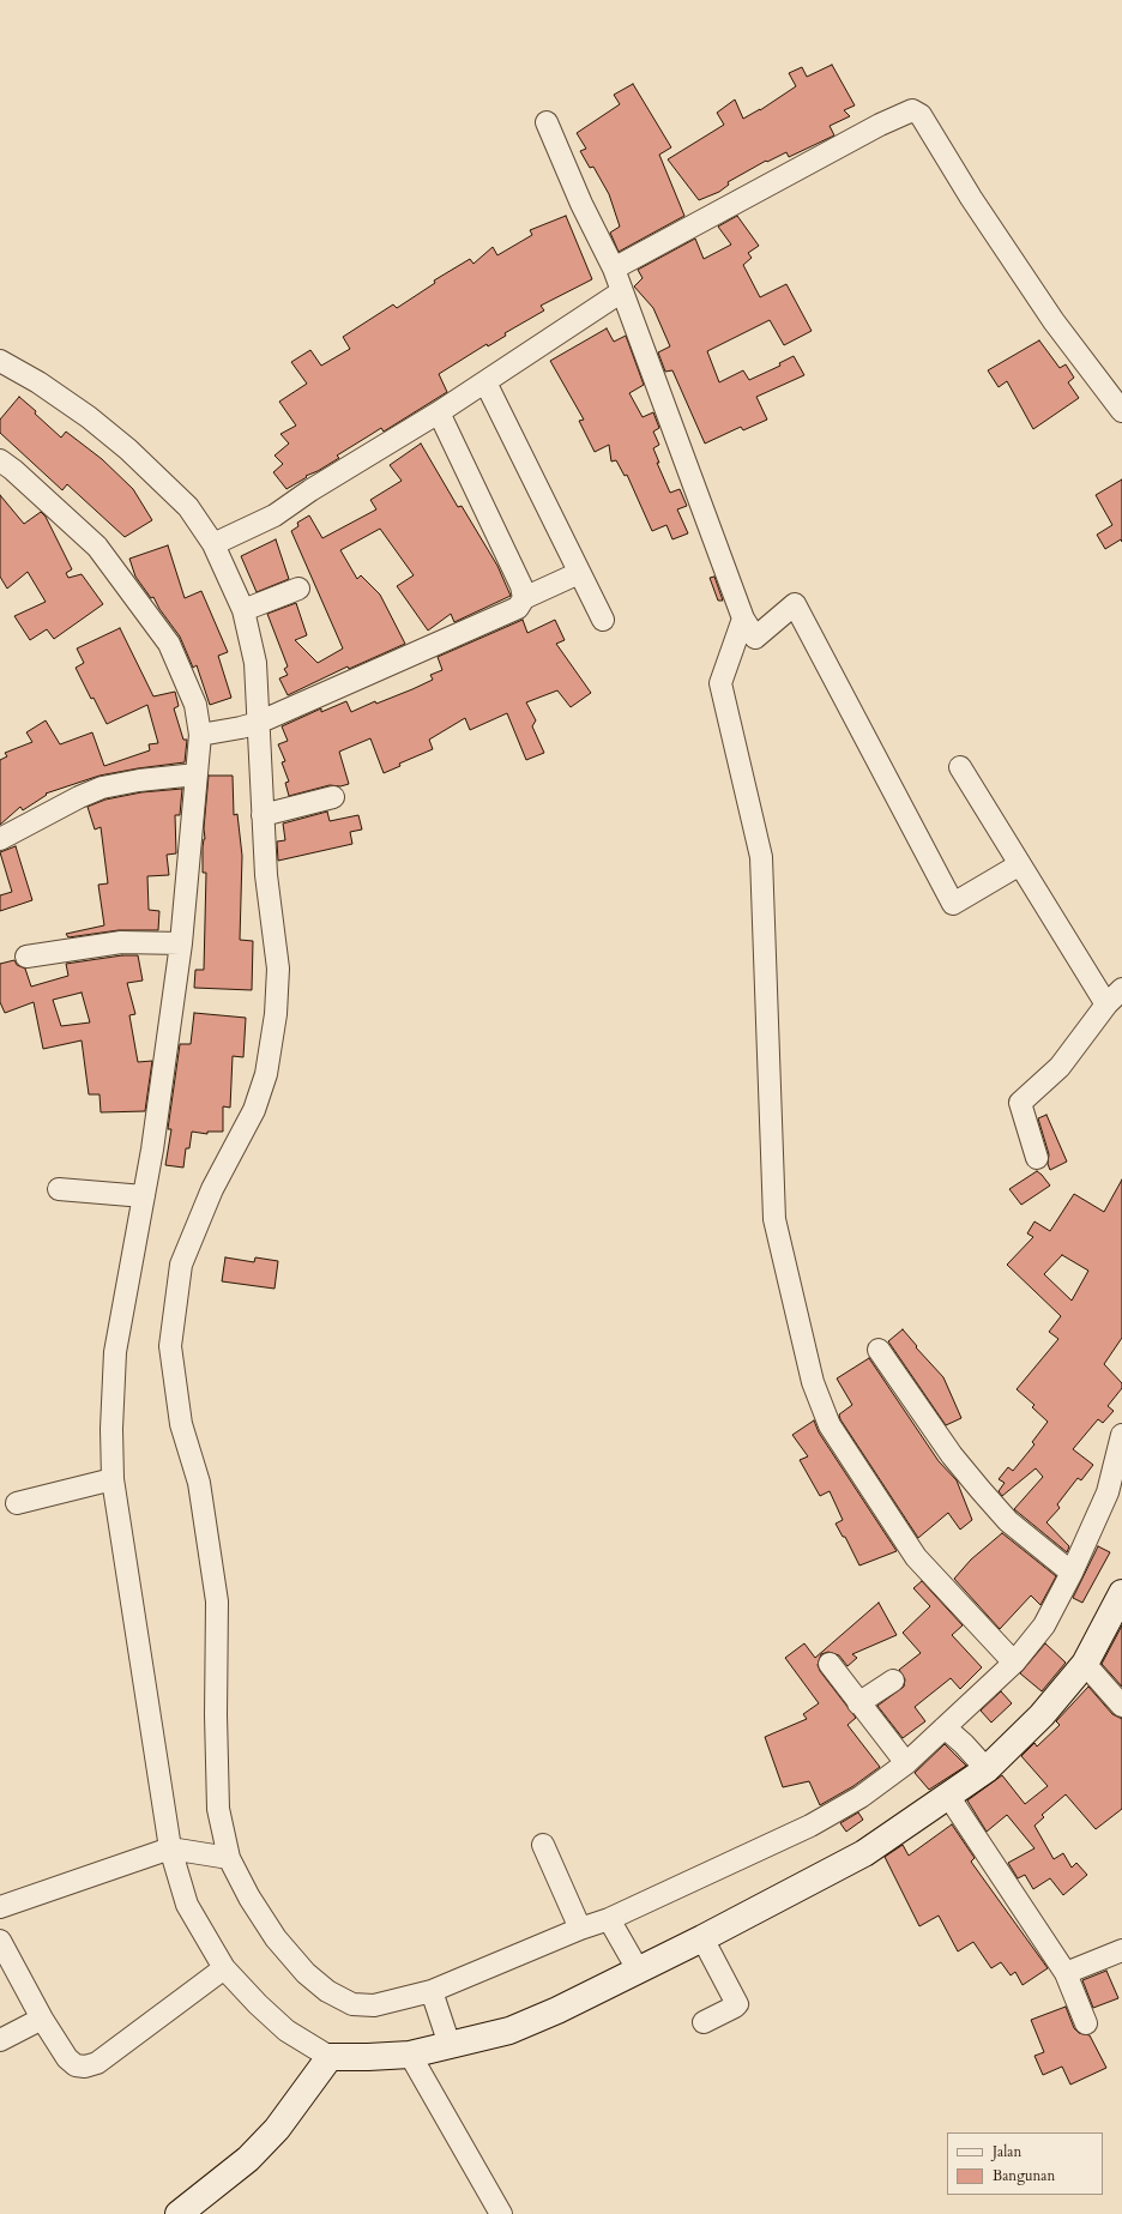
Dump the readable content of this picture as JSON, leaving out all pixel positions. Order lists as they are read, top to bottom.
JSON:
{
  "legend": ["Jalan", "Bangunan"]
}
